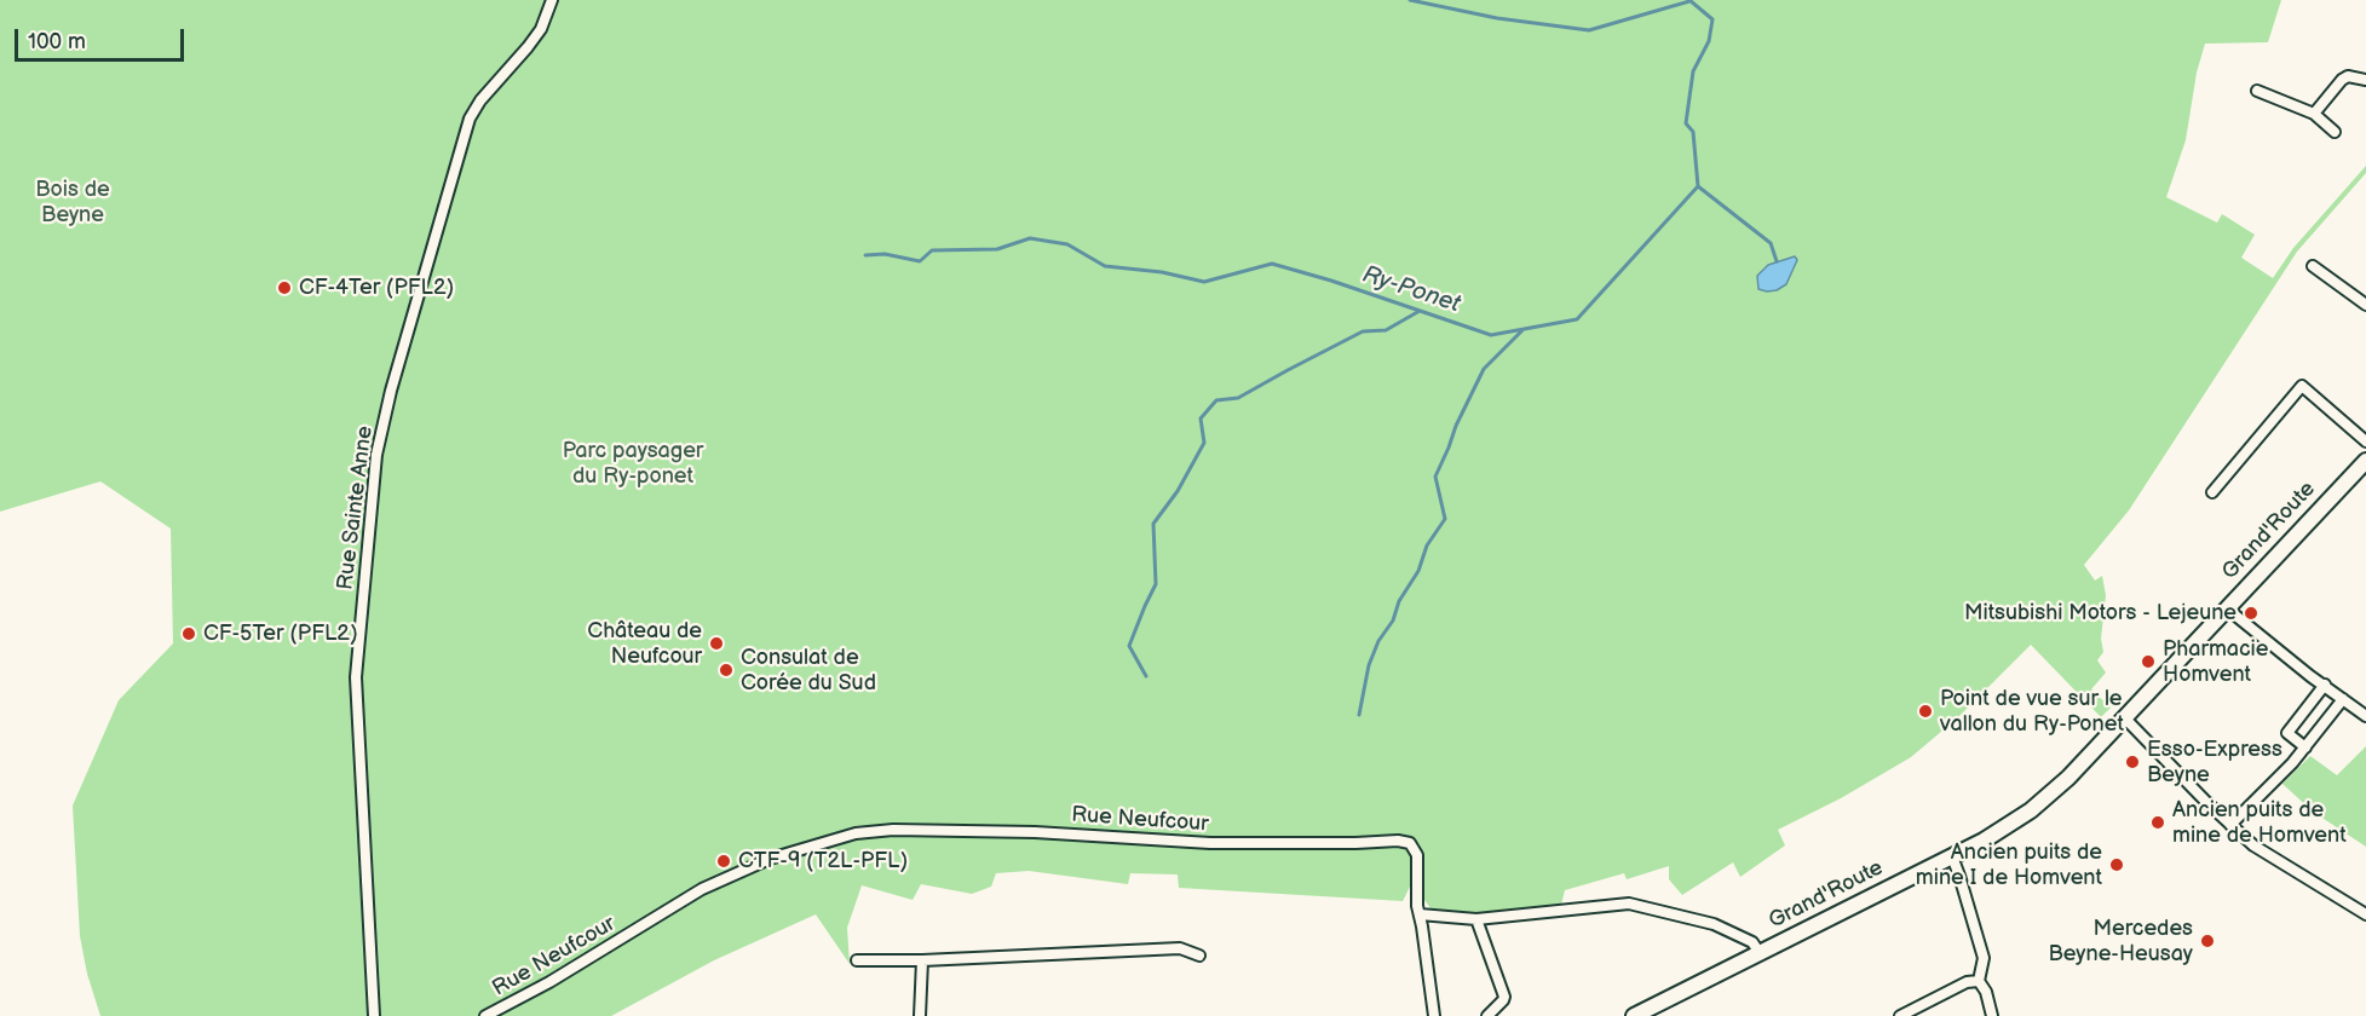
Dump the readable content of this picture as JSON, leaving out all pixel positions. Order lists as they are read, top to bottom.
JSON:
{
  "streets": {
    "main road": ["Grand'Route"],
    "street": ["Rue Sainte Anne", "Rue Neufcour"]
  },
  "water": ["Ry-Ponet"],
  "parks": ["Bois de Beyne", "Parc paysager du Ry-ponet"],
  "places": [
    "CF-4Ter (PFL2)",
    "Mitsubishi Motors - Lejeune",
    "CF-5Ter (PFL2)",
    "Château de Neufcour",
    "Pharmacie Homvent",
    "Consulat de Corée du Sud",
    "Point de vue sur le vallon du Ry-Ponet",
    "Esso-Express Beyne",
    "Ancien puits de mine de Homvent",
    "CTF-9 (T2L-PFL)",
    "Ancien puits de mine I de Homvent",
    "Mercedes Beyne-Heusay"
  ],
  "scale_bar": "100 m"
}
